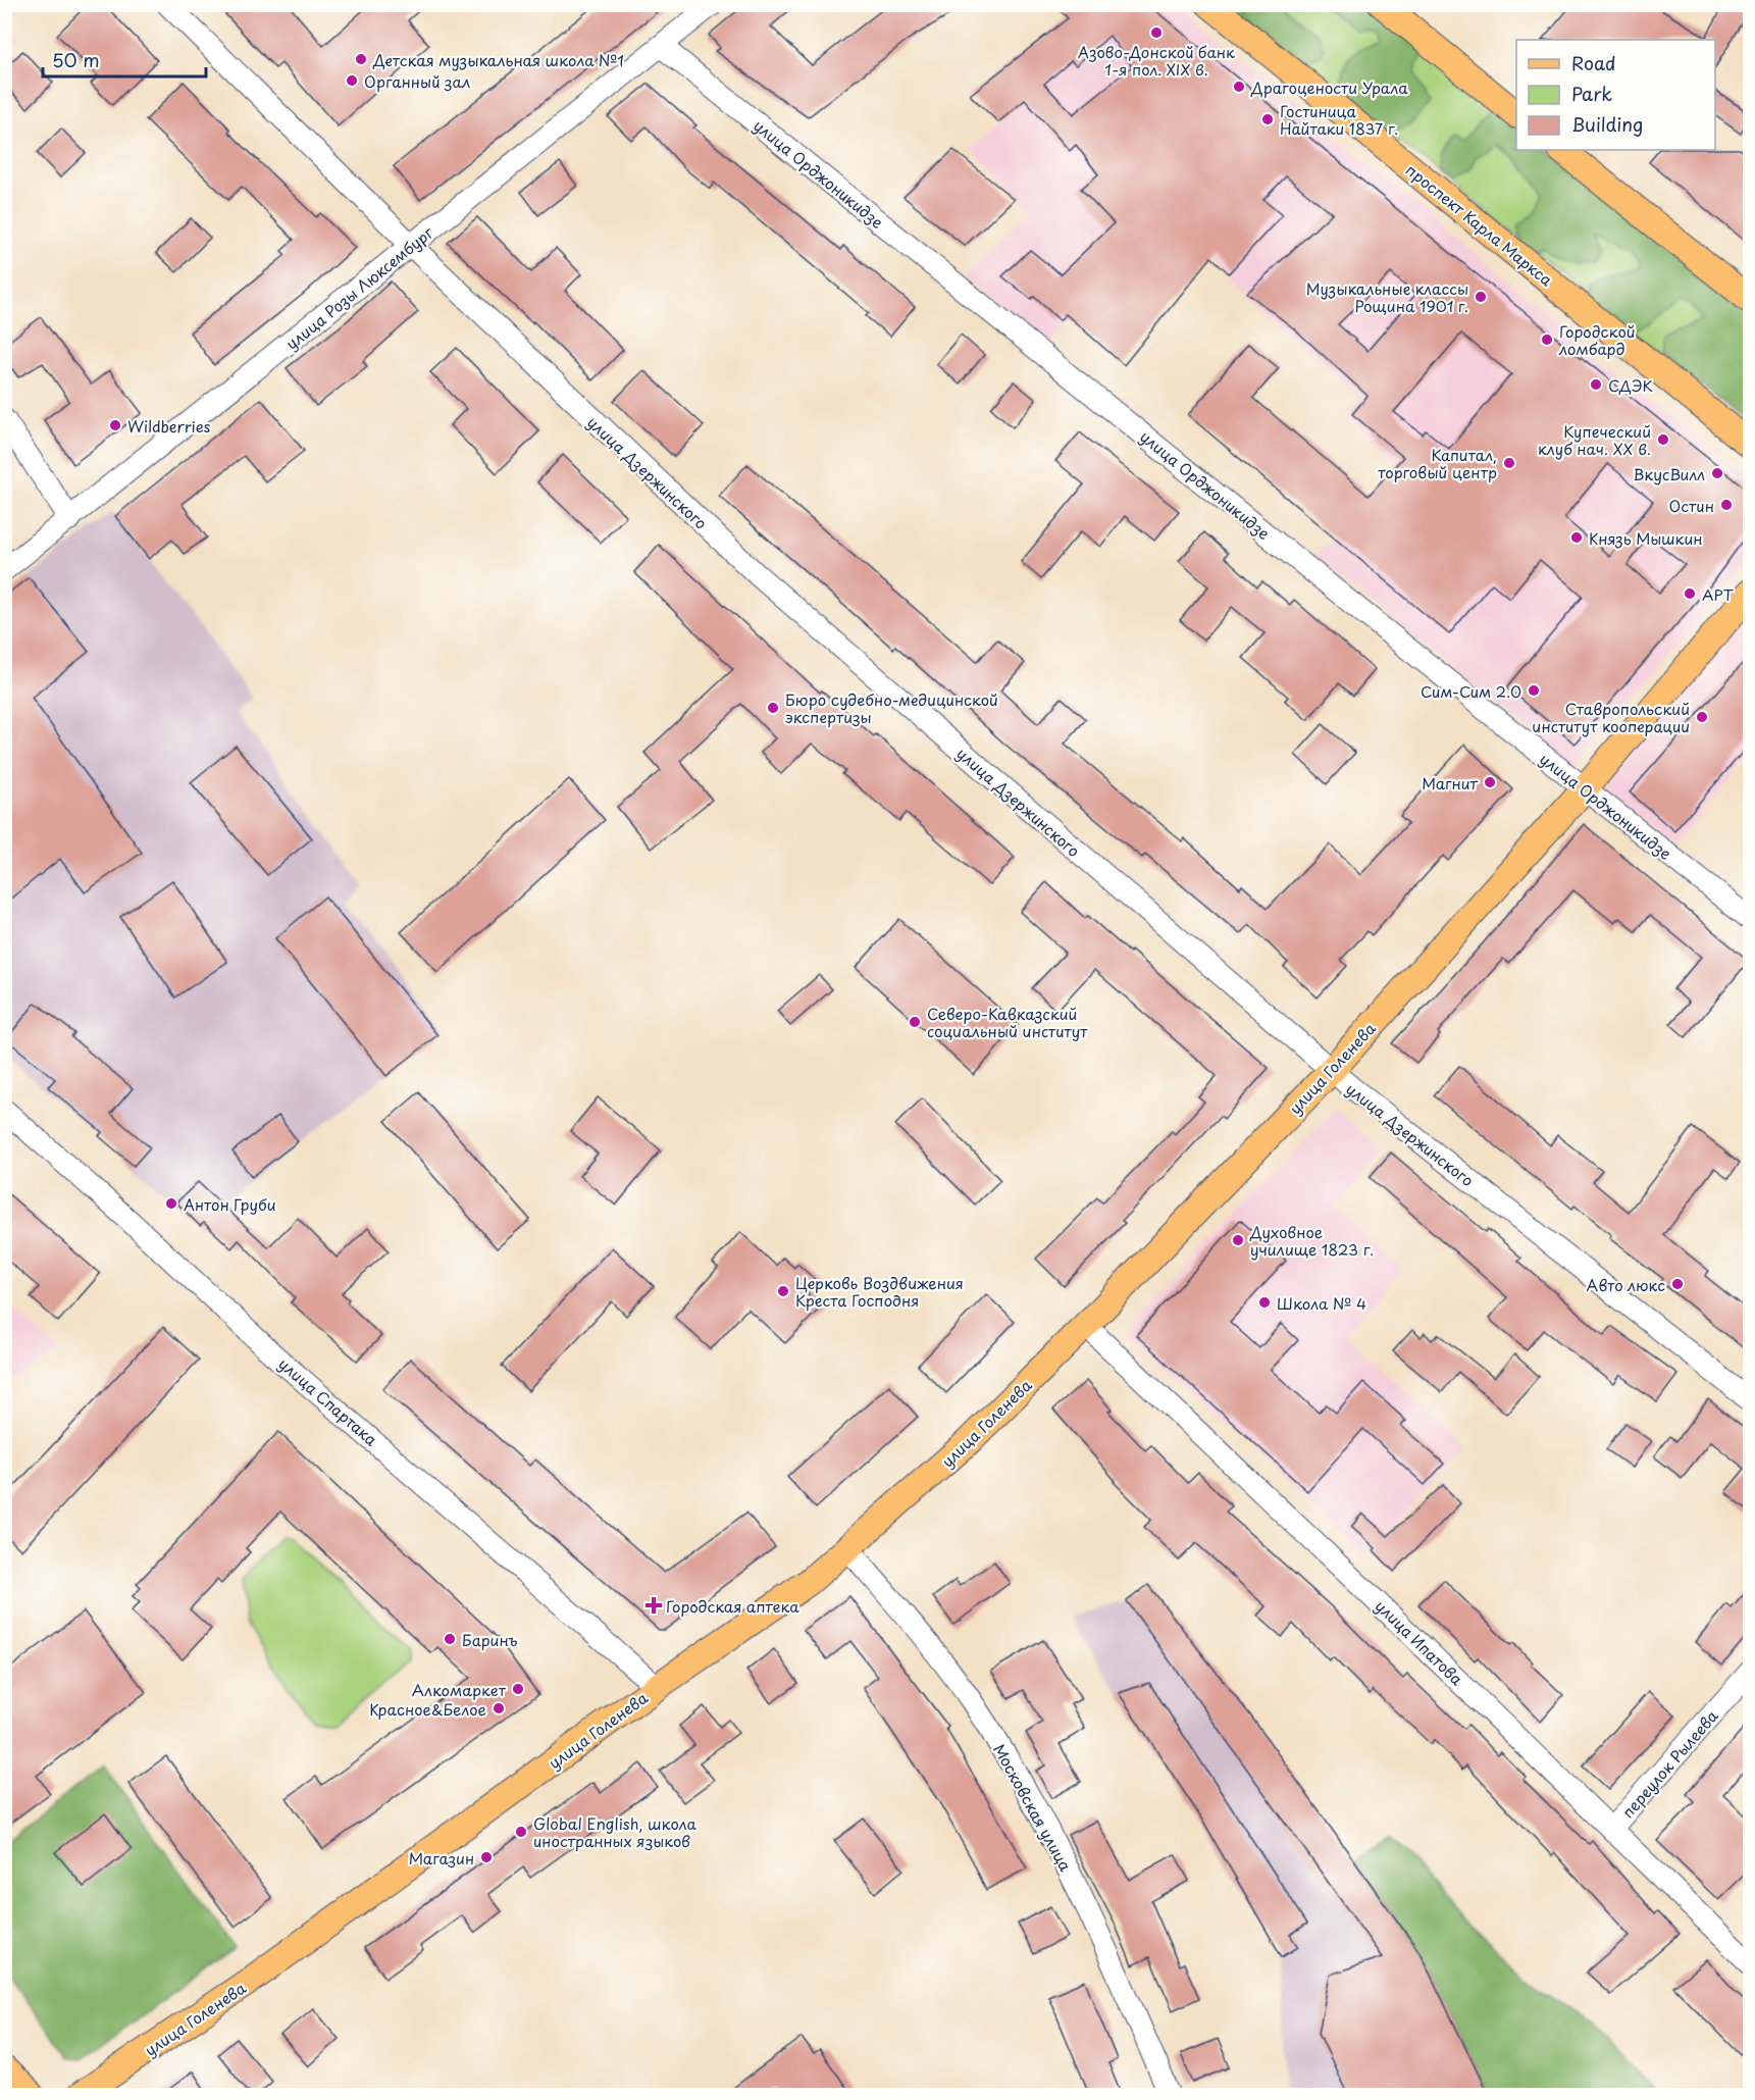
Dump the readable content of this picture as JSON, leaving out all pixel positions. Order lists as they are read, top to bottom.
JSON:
{
  "streets": {
    "main road": ["проспект Карла Маркса", "улица Голенева"],
    "street": [
      "улица Орджоникидзе",
      "улица Розы Люксембург",
      "улица Дзержинского",
      "улица Спартака",
      "улица Ипатова",
      "переулок Рылеева",
      "Московская улица"
    ]
  },
  "crossings": [
    ["улица Орджоникидзе", "улица Розы Люксембург"],
    ["улица Орджоникидзе", "улица Голенева"],
    ["улица Розы Люксембург", "улица Дзержинского"],
    ["улица Дзержинского", "улица Голенева"],
    ["улица Голенева", "улица Спартака"],
    ["улица Голенева", "улица Ипатова"],
    ["улица Голенева", "Московская улица"],
    ["улица Ипатова", "переулок Рылеева"]
  ],
  "places": {
    "other": [
      "Азово-Донской банк 1-я пол. XIX в.",
      "Детская музыкальная школа №1",
      "Органный зал",
      "Драгоцености Урала",
      "Гостиница Найтаки 1837 г.",
      "Музыкальные классы Рощина 1901 г.",
      "Городской ломбард",
      "СДЭК",
      "Wildberries",
      "Купеческий клуб нач. ХХ в.",
      "Капитал, торговый центр",
      "ВкусВилл",
      "Остин",
      "Князь Мышкин",
      "АРТ",
      "Сим-Сим 2.0",
      "Бюро судебно-медицинской экспертизы",
      "Ставропольский институт кооперации",
      "Магнит",
      "Северо-Кавказский социальный институт",
      "Антон Груби",
      "Духовное училище 1823 г.",
      "Авто люкс",
      "Церковь Воздвижения Креста Господня",
      "Школа № 4",
      "Баринъ",
      "Алкомаркет",
      "Красное&Белое",
      "Global English, школа иностранных языков",
      "Магазин"
    ],
    "health": ["Городская аптека"]
  },
  "legend": ["Road", "Park", "Building"],
  "scale_bar": "50 m"
}
